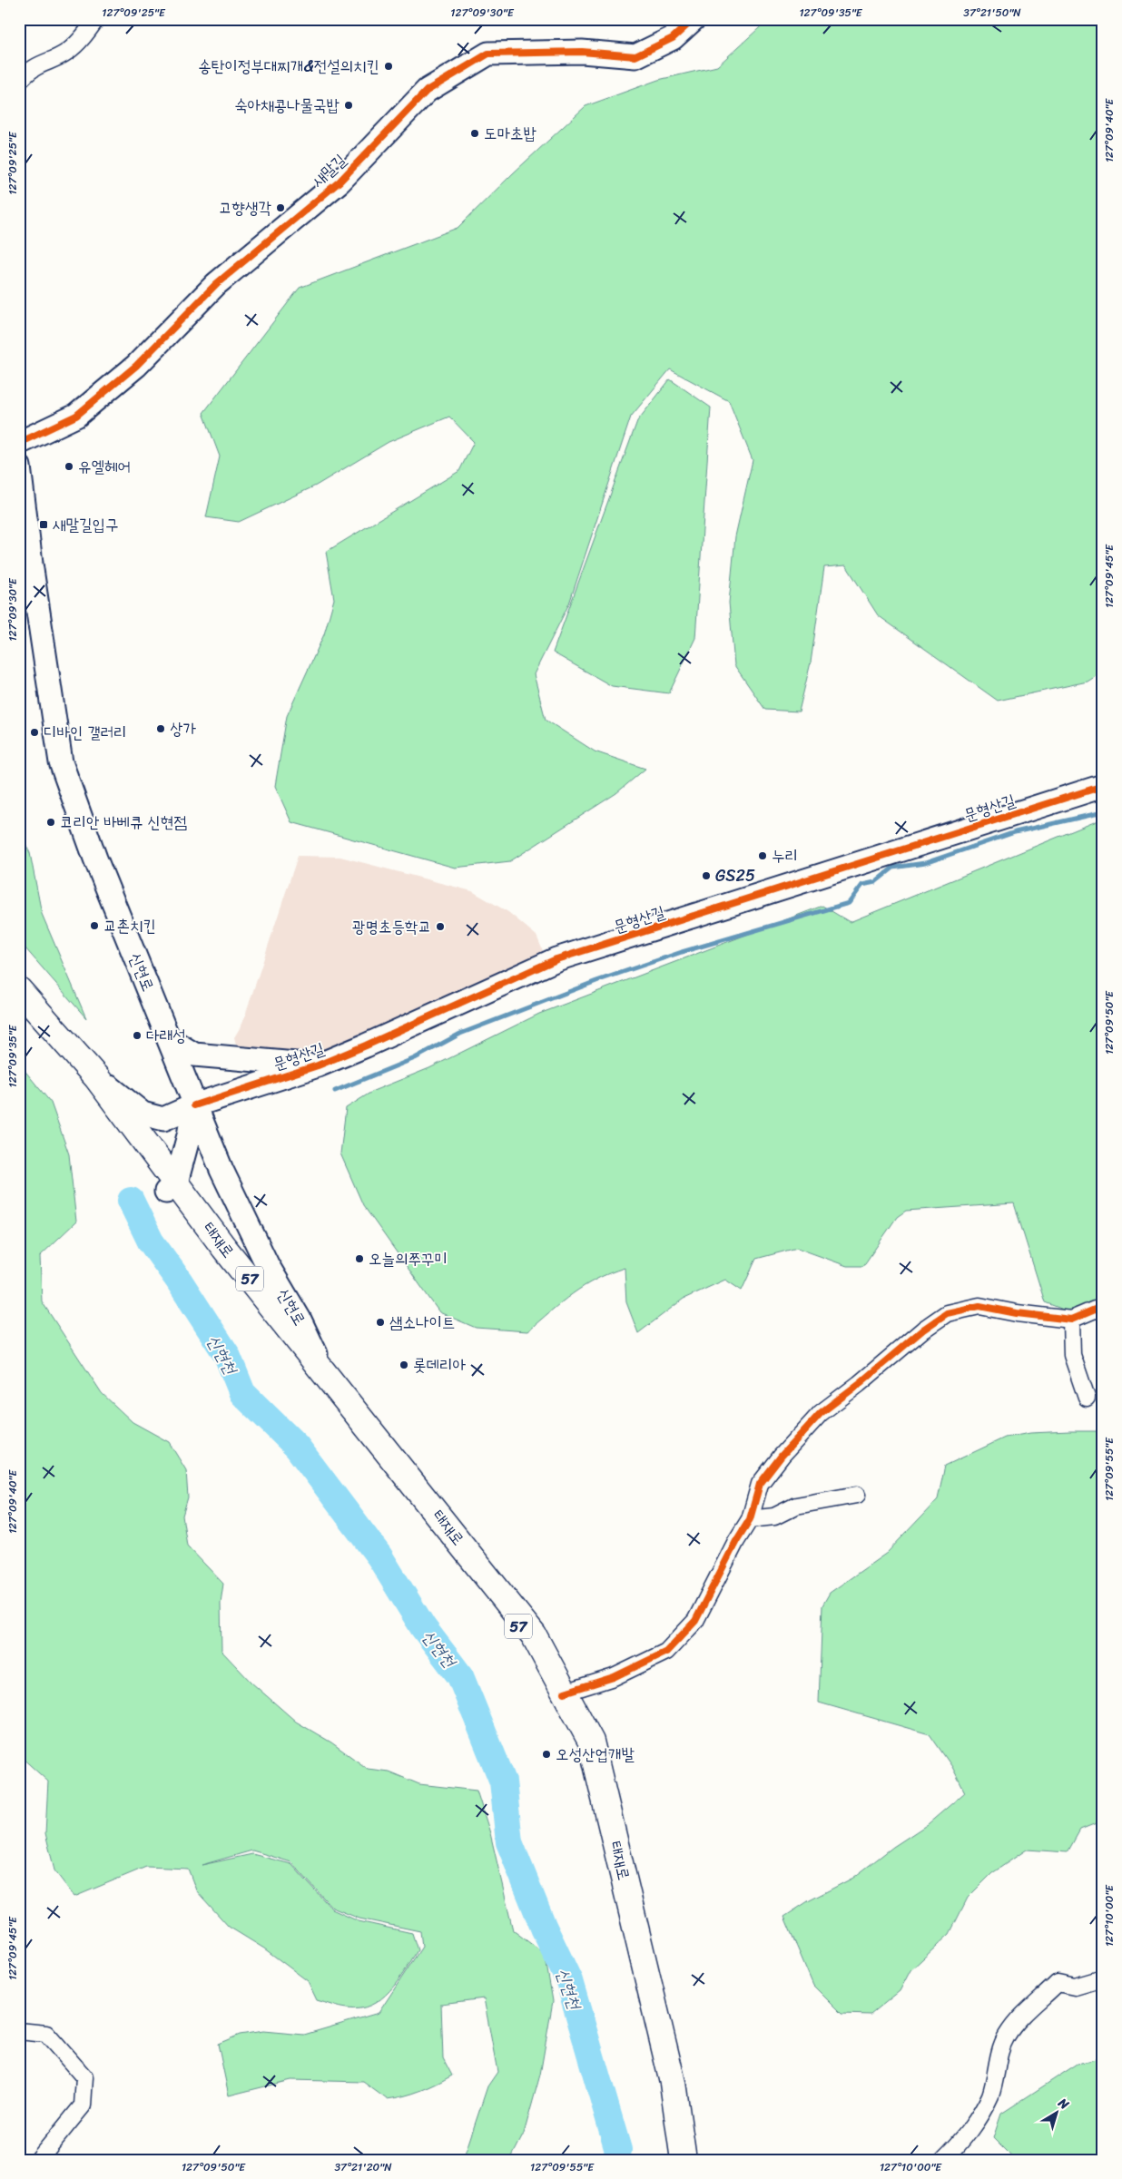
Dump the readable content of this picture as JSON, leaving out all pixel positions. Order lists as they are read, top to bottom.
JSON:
{
  "streets": {
    "main road": ["태재로", "57"],
    "street": ["새말길", "문형산길", "신현로"]
  },
  "crossings": [
    ["문형산길", "신현로"],
    ["문형산길", "태재로"],
    ["신현로", "태재로"]
  ],
  "water": ["신현천"],
  "places": {
    "other": [
      "송탄이정부대찌개&전설의치킨",
      "숙아채콩나물국밥",
      "도마초밥",
      "고향생각",
      "유엘헤어",
      "상가",
      "디바인 갤러리",
      "코리안 바베큐 신현점",
      "누리",
      "GS25",
      "교촌치킨",
      "광명초등학교",
      "다래성",
      "오늘의쭈꾸미",
      "샘소나이트",
      "롯데리아",
      "오성산업개발"
    ],
    "transit": ["새말길입구"]
  },
  "north": "top right",
  "coordinates": [
    "127°09'25\"E",
    "127°09'30\"E",
    "127°09'35\"E",
    "37°21'50\"N",
    "127°09'40\"E",
    "127°09'45\"E",
    "127°09'50\"E",
    "127°09'55\"E",
    "127°10'00\"E",
    "37°21'20\"N"
  ]
}
